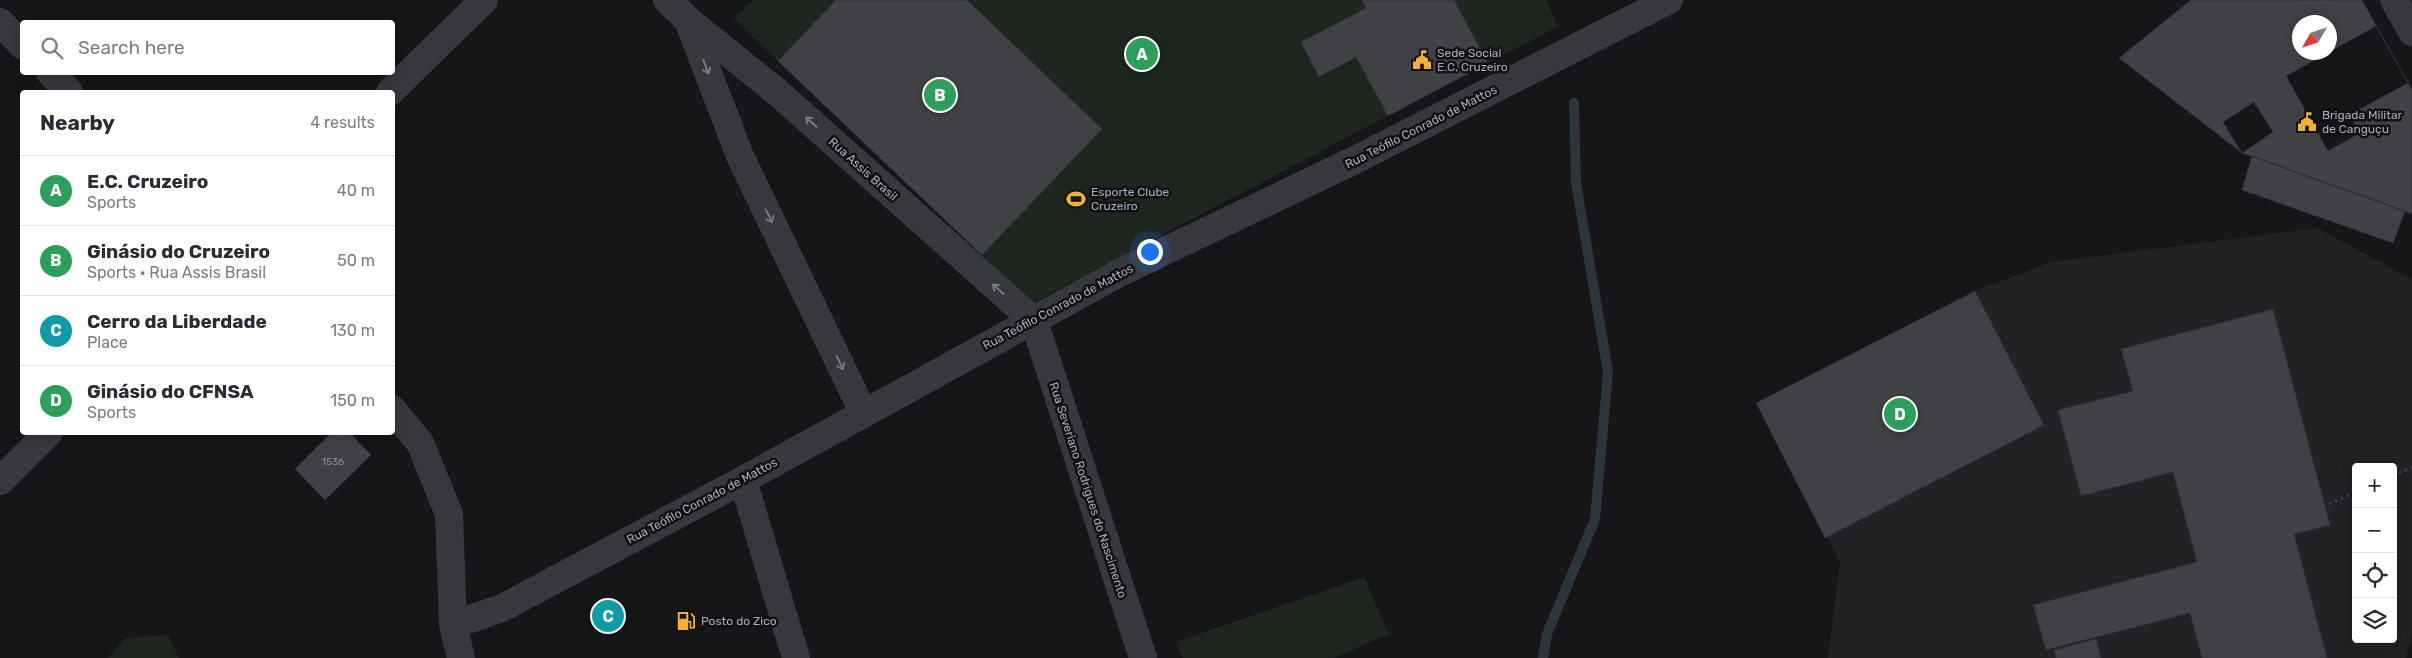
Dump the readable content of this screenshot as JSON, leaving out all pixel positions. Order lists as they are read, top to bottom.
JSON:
{
  "streets": {
    "street": ["Rua Teófilo Conrado de Mattos", "Rua Assis Brasil", "Rua Severiano Rodrigues do Nascimento"]
  },
  "crossings": [
    ["Rua Teófilo Conrado de Mattos", "Rua Assis Brasil"],
    ["Rua Teófilo Conrado de Mattos", "Rua Severiano Rodrigues do Nascimento"],
    ["Rua Assis Brasil", "Rua Severiano Rodrigues do Nascimento"]
  ],
  "places": {
    "public building": ["Sede Social E.C. Cruzeiro", "Brigada Militar de Canguçu"],
    "sports": ["Esporte Clube Cruzeiro"],
    "fuel station": ["Posto do Zico"]
  },
  "house_numbers": ["1536"],
  "north": "bottom left",
  "page": {
    "search": "Search here",
    "pins": [
      "A",
      "B",
      "D",
      "C"
    ],
    "heading": ["Nearby", "4 results"],
    "list": [
      {
        "mark": "A",
        "name": "E.C. Cruzeiro",
        "note": "Sports",
        "value": "40 m"
      },
      {
        "mark": "B",
        "name": "Ginásio do Cruzeiro",
        "note": "Sports · Rua Assis Brasil",
        "value": "50 m"
      },
      {
        "mark": "C",
        "name": "Cerro da Liberdade",
        "note": "Place",
        "value": "130 m"
      },
      {
        "mark": "D",
        "name": "Ginásio do CFNSA",
        "note": "Sports",
        "value": "150 m"
      }
    ],
    "map_buttons": ["+", "−"]
  }
}
